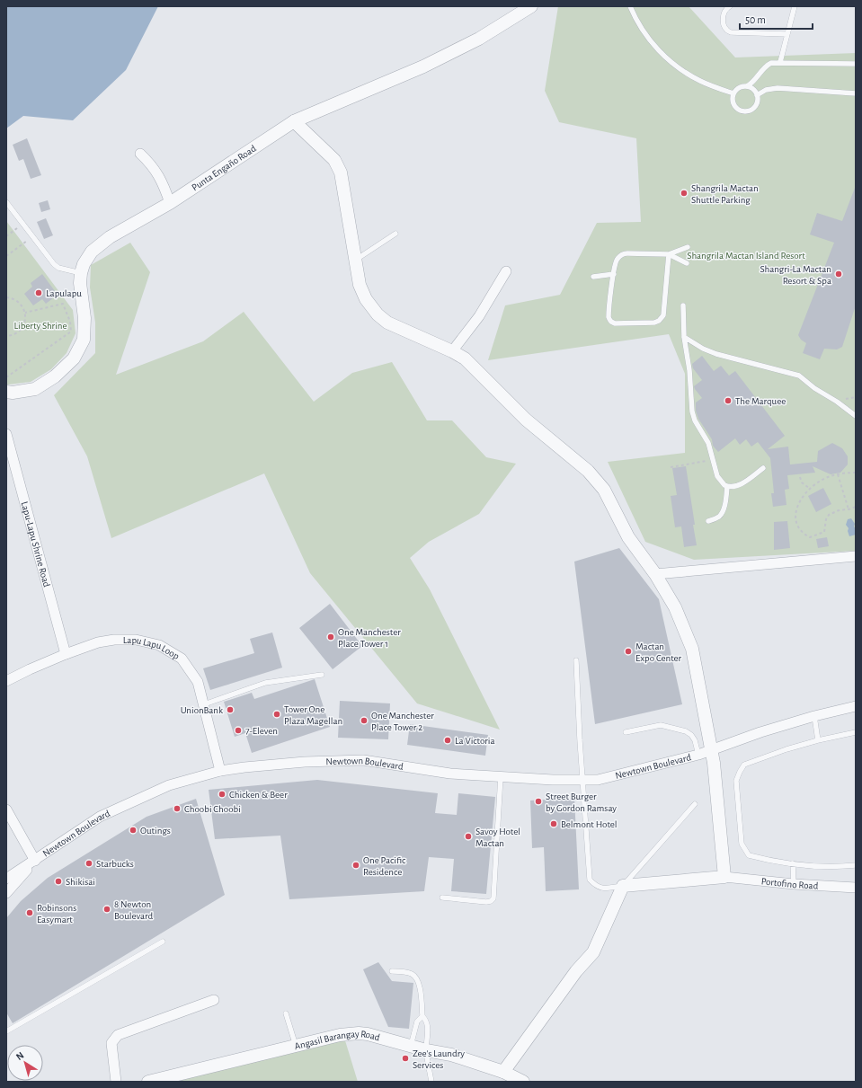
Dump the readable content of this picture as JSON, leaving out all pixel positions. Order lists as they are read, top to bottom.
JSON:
{
  "streets": {
    "street": [
      "Punta Engaño Road",
      "Lapu-Lapu Shrine Road",
      "Lapu Lapu Loop",
      "Newtown Boulevard",
      "Portofino Road",
      "Angasil Barangay Road"
    ]
  },
  "crossings": [
    ["Lapu-Lapu Shrine Road", "Lapu Lapu Loop"],
    ["Lapu Lapu Loop", "Newtown Boulevard"]
  ],
  "parks": ["Shangrila Mactan Island Resort", "Liberty Shrine"],
  "places": [
    "Shangrila Mactan Shuttle Parking",
    "Shangri-La Mactan Resort & Spa",
    "Lapulapu",
    "The Marquee",
    "One Manchester Place Tower 1",
    "Mactan Expo Center",
    "UnionBank",
    "Tower One Plaza Magellan",
    "One Manchester Place Tower 2",
    "7-Eleven",
    "La Victoria",
    "Chicken & Beer",
    "Street Burger by Gordon Ramsay",
    "Choobi Choobi",
    "Belmont Hotel",
    "Outings",
    "Savoy Hotel Mactan",
    "Starbucks",
    "One Pacific Residence",
    "Shikisai",
    "8 Newton Boulevard",
    "Robinsons Easymart",
    "Zee's Laundry Services"
  ],
  "scale_bar": "50 m",
  "north": "top left"
}
